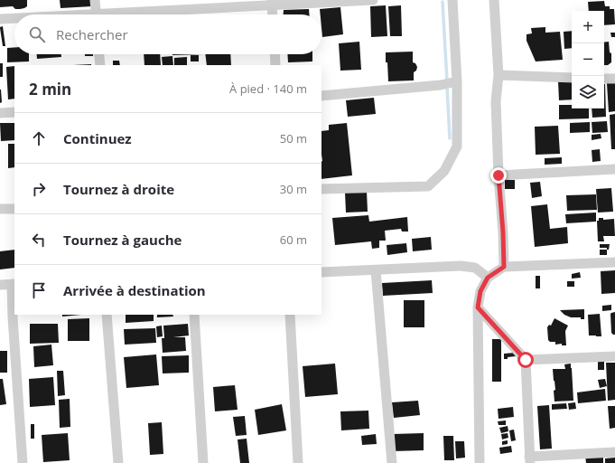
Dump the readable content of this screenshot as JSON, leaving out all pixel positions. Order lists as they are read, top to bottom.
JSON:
{
  "page": {
    "map_buttons": ["+", "−"],
    "search": "Rechercher",
    "heading": ["2 min", "À pied · 140 m"],
    "list": [
      ["Continuez", "50 m"],
      ["Tournez à droite", "30 m"],
      ["Tournez à gauche", "60 m"],
      "Arrivée à destination"
    ]
  }
}
